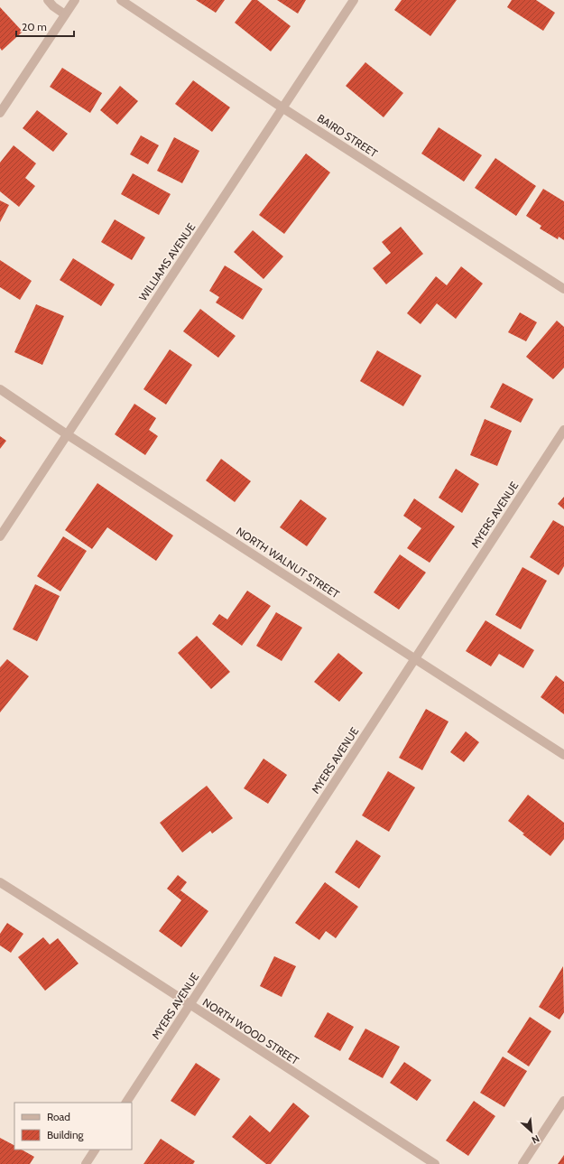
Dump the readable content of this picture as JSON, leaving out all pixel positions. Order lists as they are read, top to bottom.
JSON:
{
  "streets": {
    "street": [
      "BAIRD STREET",
      "WILLIAMS AVENUE",
      "MYERS AVENUE",
      "NORTH WALNUT STREET",
      "NORTH WOOD STREET"
    ]
  },
  "crossings": [
    ["BAIRD STREET", "WILLIAMS AVENUE"],
    ["WILLIAMS AVENUE", "NORTH WALNUT STREET"],
    ["MYERS AVENUE", "NORTH WALNUT STREET"],
    ["MYERS AVENUE", "NORTH WOOD STREET"]
  ],
  "legend": ["Road", "Building"],
  "scale_bar": "20 m",
  "north": "bottom right"
}
